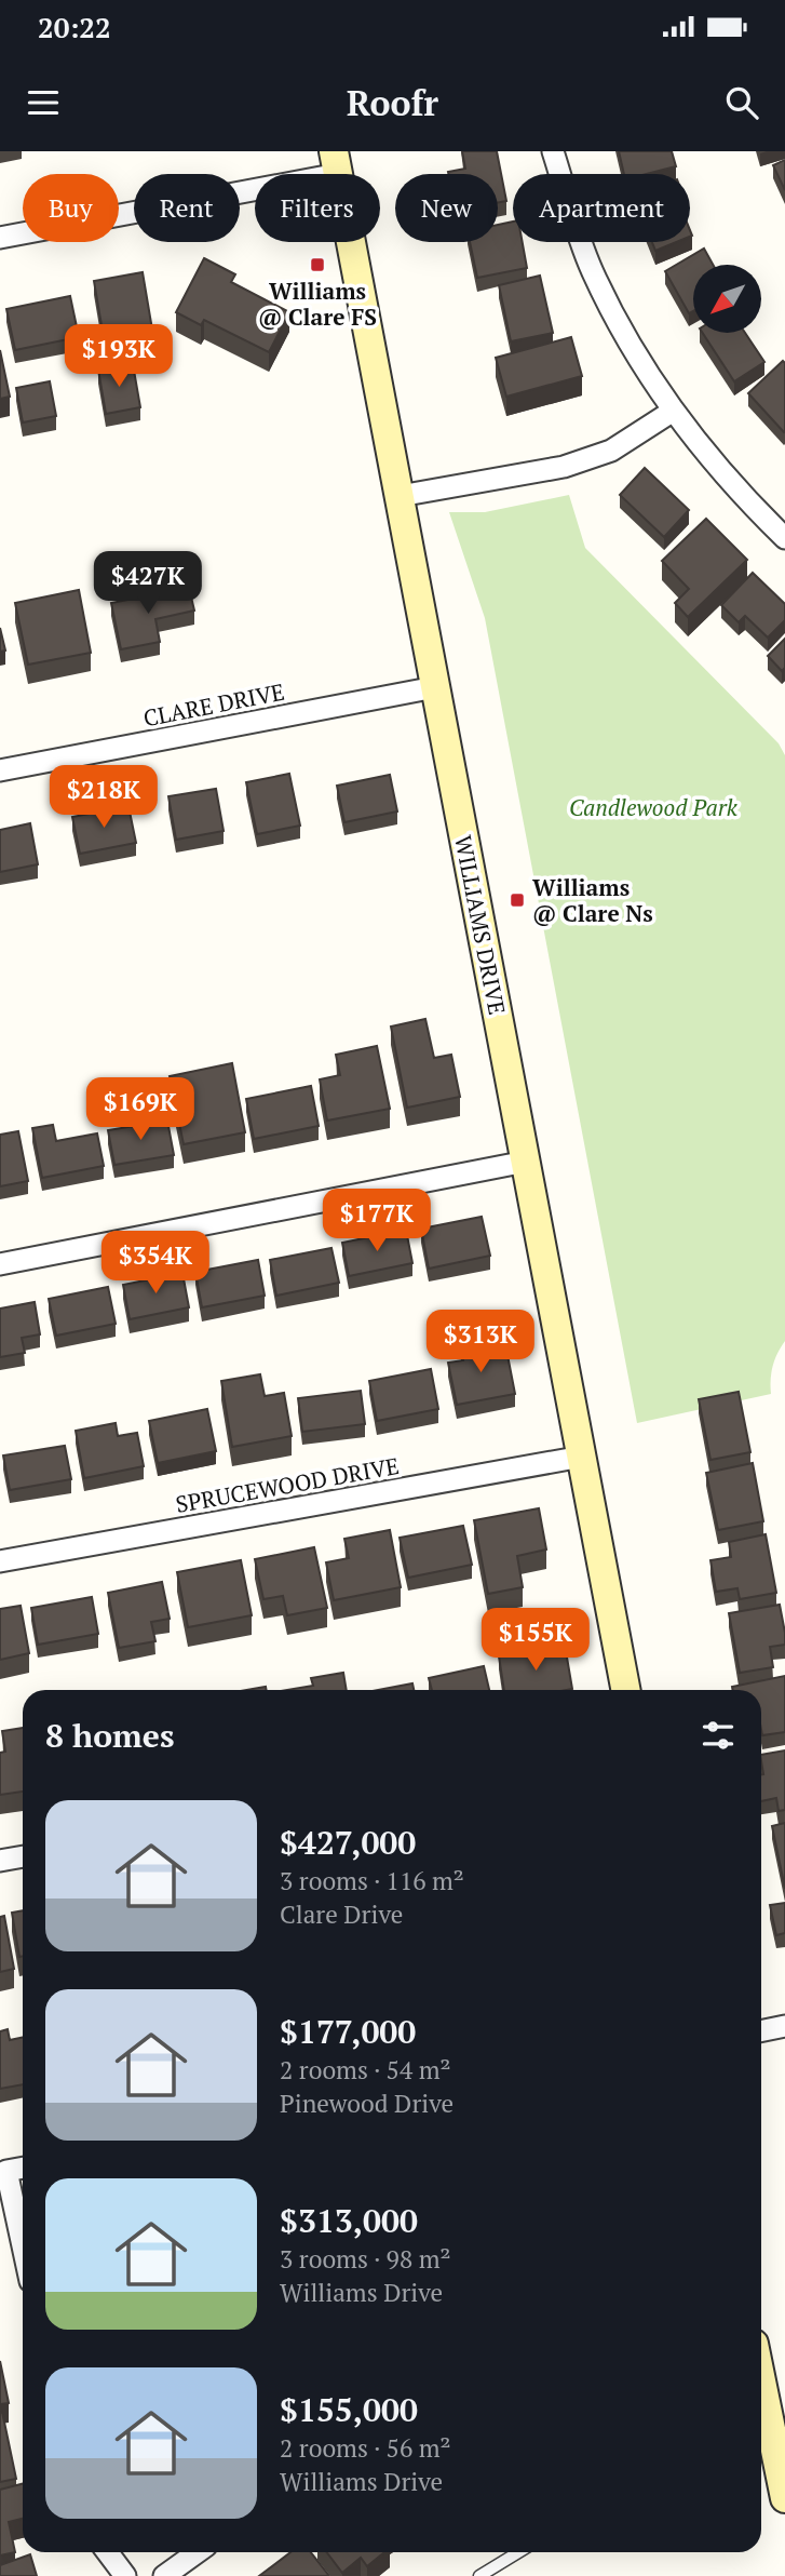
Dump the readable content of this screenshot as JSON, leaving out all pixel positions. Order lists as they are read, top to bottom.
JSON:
{
  "streets": {
    "street": ["CLARE DRIVE", "WILLIAMS DRIVE", "SPRUCEWOOD DRIVE"]
  },
  "crossings": [
    ["CLARE DRIVE", "WILLIAMS DRIVE"],
    ["WILLIAMS DRIVE", "SPRUCEWOOD DRIVE"]
  ],
  "parks": ["Candlewood Park"],
  "places": {
    "transit": ["Williams @ Clare FS", "Williams @ Clare Ns"]
  },
  "north": "bottom left",
  "page": {
    "status": "20:22",
    "header": "Roofr",
    "chip": [
      "Buy",
      "Rent",
      "Filters",
      "New",
      "Apartment"
    ],
    "price": [
      "$193K",
      "$427K",
      "$218K",
      "$169K",
      "$177K",
      "$354K",
      "$313K",
      "$155K"
    ],
    "heading": "8 homes",
    "list": [
      {
        "name": "$427,000",
        "note": "3 rooms · 116 m² · Clare Drive"
      },
      {
        "name": "$177,000",
        "note": "2 rooms · 54 m² · Pinewood Drive"
      },
      {
        "name": "$313,000",
        "note": "3 rooms · 98 m² · Williams Drive"
      },
      {
        "name": "$155,000",
        "note": "2 rooms · 56 m² · Williams Drive"
      }
    ]
  }
}
